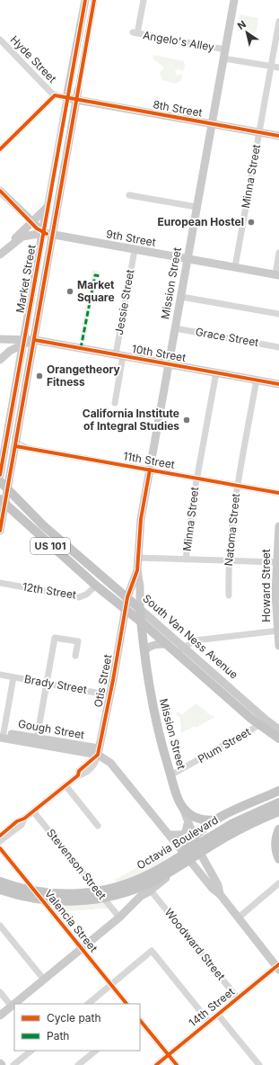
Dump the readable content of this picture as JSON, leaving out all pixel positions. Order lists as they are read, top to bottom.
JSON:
{
  "streets": {
    "highway": [
      "Mission Street",
      "US 101",
      "South Van Ness Avenue",
      "Octavia Boulevard"
    ],
    "main road": [
      "8th Street",
      "9th Street",
      "Market Street",
      "10th Street",
      "Howard Street",
      "Otis Street",
      "Gough Street"
    ],
    "street": [
      "Angelo's Alley",
      "Hyde Street",
      "Minna Street",
      "Jessie Street",
      "Grace Street",
      "11th Street",
      "Natoma Street",
      "12th Street",
      "Brady Street",
      "Plum Street",
      "Stevenson Street",
      "Valencia Street",
      "Woodward Street",
      "14th Street"
    ]
  },
  "crossings": [
    ["Angelo's Alley", "Mission Street"],
    ["Hyde Street", "8th Street"],
    ["Hyde Street", "Market Street"],
    ["8th Street", "Minna Street"],
    ["8th Street", "Market Street"],
    ["8th Street", "Mission Street"],
    ["Minna Street", "9th Street"],
    ["Minna Street", "10th Street"],
    ["Minna Street", "11th Street"],
    ["9th Street", "Market Street"],
    ["9th Street", "Mission Street"],
    ["9th Street", "Jessie Street"],
    ["Market Street", "10th Street"],
    ["Market Street", "11th Street"],
    ["Market Street", "US 101"],
    ["Market Street", "South Van Ness Avenue"],
    ["Mission Street", "Grace Street"],
    ["Mission Street", "10th Street"],
    ["Mission Street", "11th Street"],
    ["Mission Street", "South Van Ness Avenue"],
    ["Mission Street", "Otis Street"],
    ["Mission Street", "Plum Street"],
    ["Mission Street", "14th Street"],
    ["Jessie Street", "10th Street"],
    ["10th Street", "Natoma Street"],
    ["11th Street", "Natoma Street"],
    ["US 101", "South Van Ness Avenue"],
    ["12th Street", "South Van Ness Avenue"],
    ["South Van Ness Avenue", "Otis Street"],
    ["South Van Ness Avenue", "Plum Street"],
    ["Otis Street", "Brady Street"],
    ["Otis Street", "Gough Street"],
    ["Woodward Street", "14th Street"]
  ],
  "places": [
    "European Hostel",
    "Market Square",
    "Orangetheory Fitness",
    "California Institute of Integral Studies"
  ],
  "legend": ["Cycle path", "Path"],
  "north": "top left"
}
